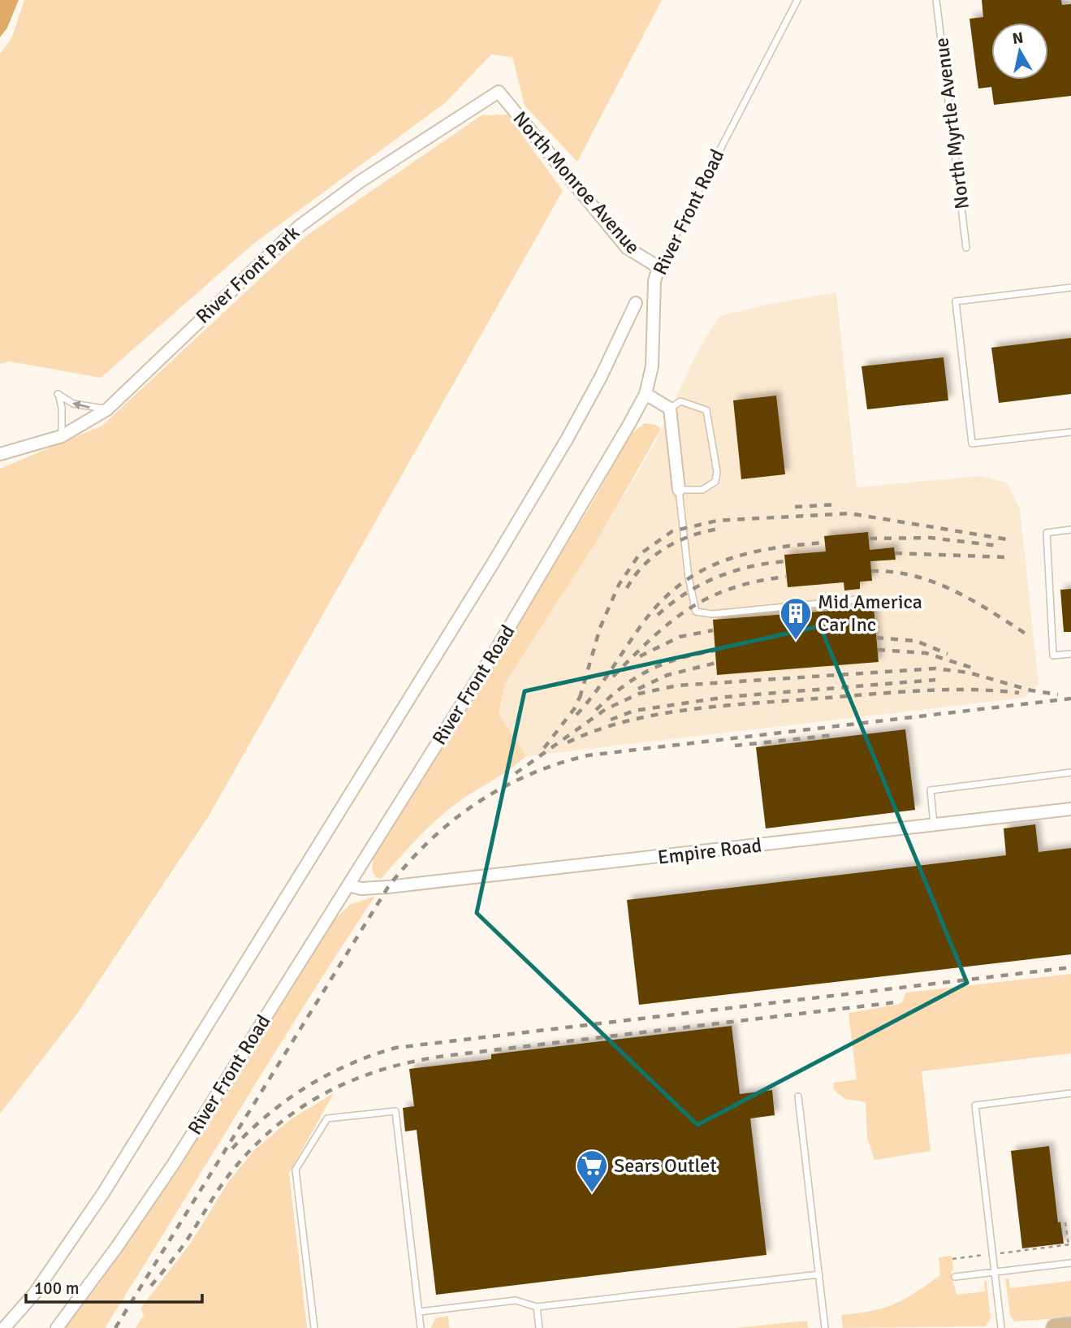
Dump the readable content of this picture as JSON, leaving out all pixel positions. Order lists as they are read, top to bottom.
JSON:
{
  "streets": {
    "street": [
      "North Monroe Avenue",
      "River Front Road",
      "River Front Park",
      "Empire Road"
    ],
    "lane": ["North Myrtle Avenue"]
  },
  "crossings": [
    ["North Monroe Avenue", "River Front Road"],
    ["North Monroe Avenue", "River Front Park"],
    ["River Front Road", "Empire Road"]
  ],
  "places": {
    "building": ["Mid America Car Inc"],
    "supermarket": ["Sears Outlet"]
  },
  "scale_bar": "100 m",
  "north": "top"
}
